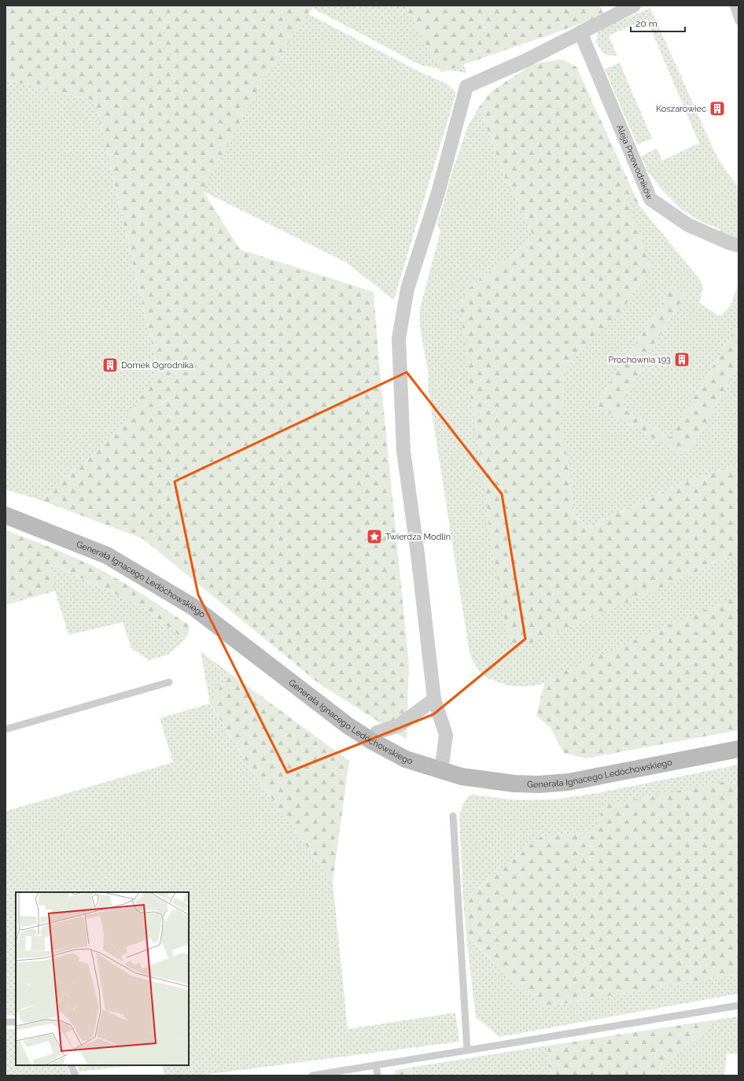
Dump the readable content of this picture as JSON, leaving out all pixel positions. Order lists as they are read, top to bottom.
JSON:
{
  "streets": {
    "street": ["Aleja Przewodników", "Generała Ignacego Ledóchowskiego"]
  },
  "places": {
    "building": ["Koszarowiec", "Prochownia 193", "Domek Ogrodnika"],
    "place": ["Twierdza Modlin"]
  },
  "scale_bar": "20 m"
}
